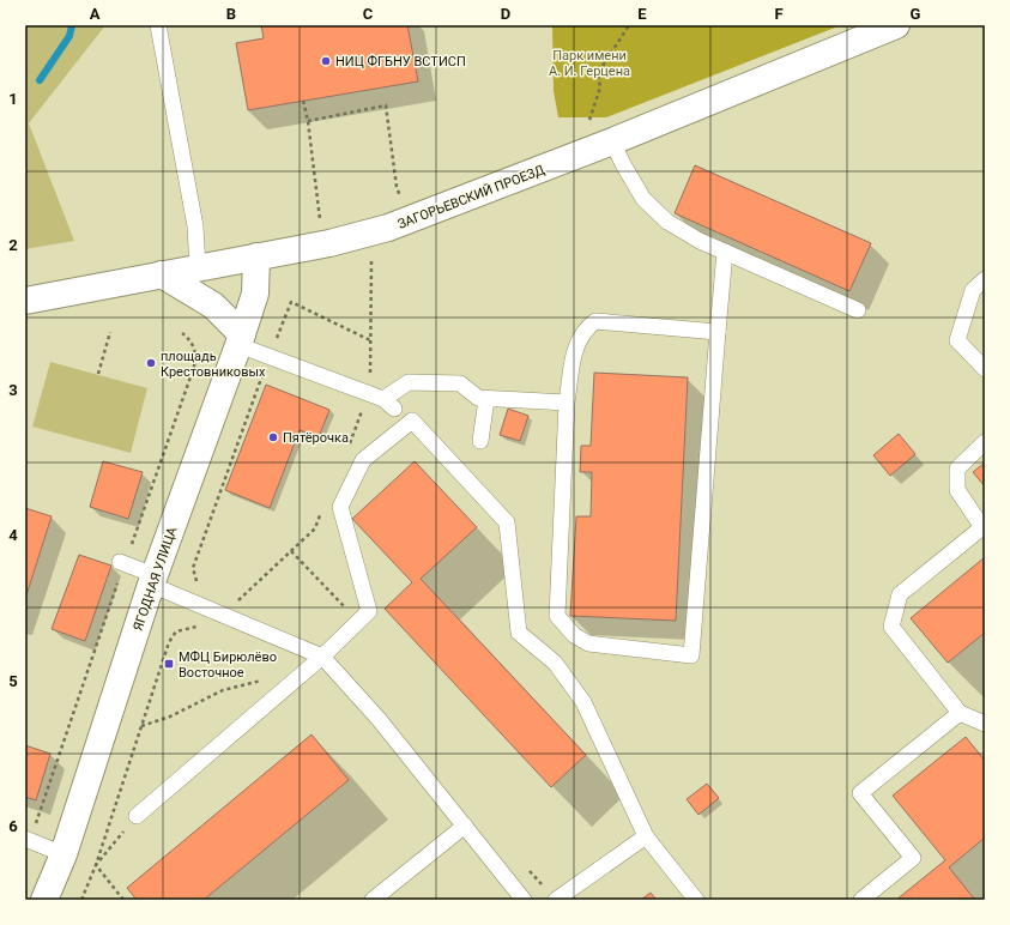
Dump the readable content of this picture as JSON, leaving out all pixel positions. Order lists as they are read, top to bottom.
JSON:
{
  "streets": {
    "street": ["ЗАГОРЬЕВСКИЙ ПРОЕЗД", "ЯГОДНАЯ УЛИЦА"]
  },
  "crossings": [
    ["ЗАГОРЬЕВСКИЙ ПРОЕЗД", "ЯГОДНАЯ УЛИЦА"]
  ],
  "parks": ["Парк имени А. И. Герцена"],
  "places": {
    "other": ["НИЦ ФГБНУ ВСТИСП", "площадь Крестовниковых", "Пятёрочка"],
    "transit": ["МФЦ Бирюлёво Восточное"]
  },
  "grid": {
    "columns": [
      "A",
      "B",
      "C",
      "D",
      "E",
      "F",
      "G"
    ],
    "rows": [
      "1",
      "2",
      "3",
      "4",
      "5",
      "6"
    ]
  }
}
